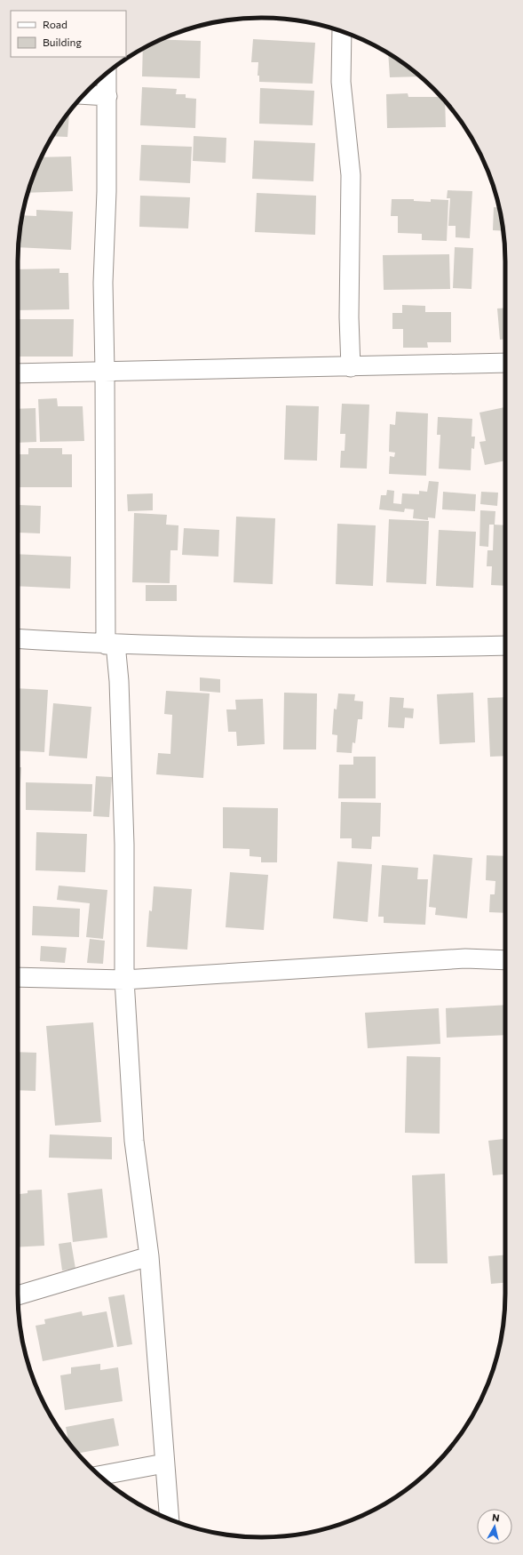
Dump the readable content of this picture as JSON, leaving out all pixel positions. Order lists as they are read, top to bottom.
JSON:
{
  "legend": ["Road", "Building"],
  "north": "top"
}
